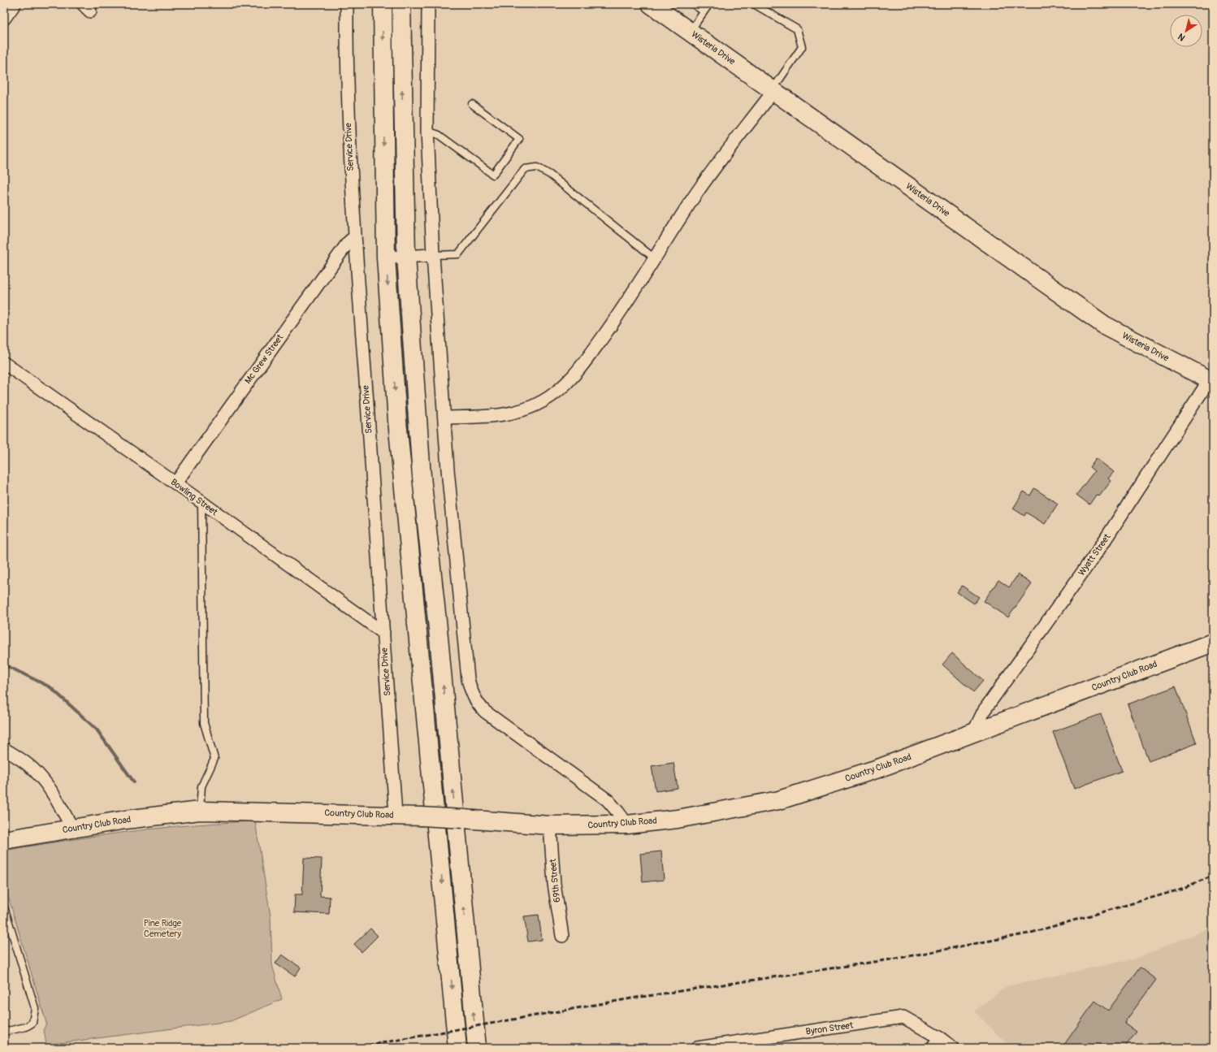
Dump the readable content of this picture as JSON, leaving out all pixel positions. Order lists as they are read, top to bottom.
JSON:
{
  "streets": {
    "main road": ["Wisteria Drive", "Country Club Road"],
    "street": [
      "Service Drive",
      "Mc Grew Street",
      "Bowling Street",
      "Wyatt Street",
      "69th Street",
      "Byron Street"
    ]
  },
  "crossings": [
    ["Wisteria Drive", "Wyatt Street"],
    ["Service Drive", "Mc Grew Street"],
    ["Service Drive", "Bowling Street"],
    ["Service Drive", "Country Club Road"],
    ["Mc Grew Street", "Bowling Street"],
    ["Wyatt Street", "Country Club Road"],
    ["Country Club Road", "69th Street"]
  ],
  "parks": ["Pine Ridge Cemetery"],
  "north": "bottom left"
}
